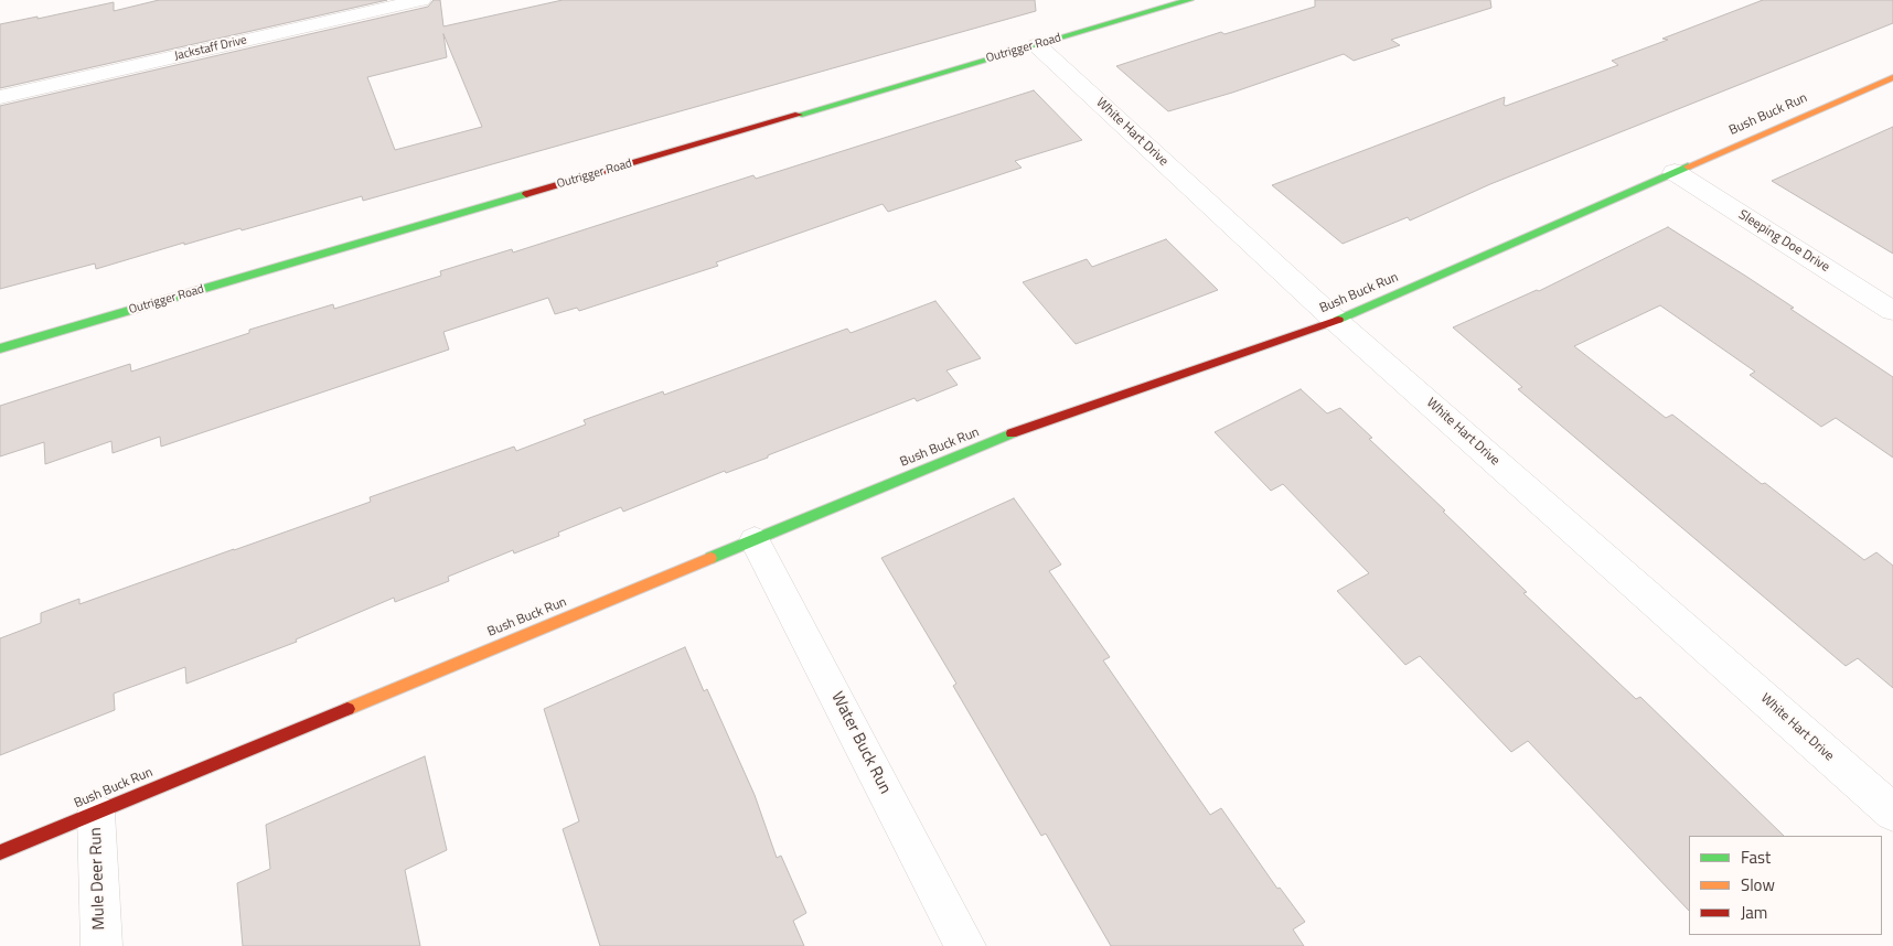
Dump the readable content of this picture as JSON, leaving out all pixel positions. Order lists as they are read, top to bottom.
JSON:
{
  "streets": {
    "street": [
      "Jackstaff Drive",
      "Outrigger Road",
      "Bush Buck Run",
      "White Hart Drive",
      "Sleeping Doe Drive",
      "Water Buck Run",
      "Mule Deer Run"
    ]
  },
  "crossings": [
    ["Outrigger Road", "White Hart Drive"],
    ["Bush Buck Run", "White Hart Drive"],
    ["Bush Buck Run", "Sleeping Doe Drive"],
    ["Bush Buck Run", "Water Buck Run"],
    ["Bush Buck Run", "Mule Deer Run"]
  ],
  "legend": ["Fast", "Slow", "Jam"]
}
